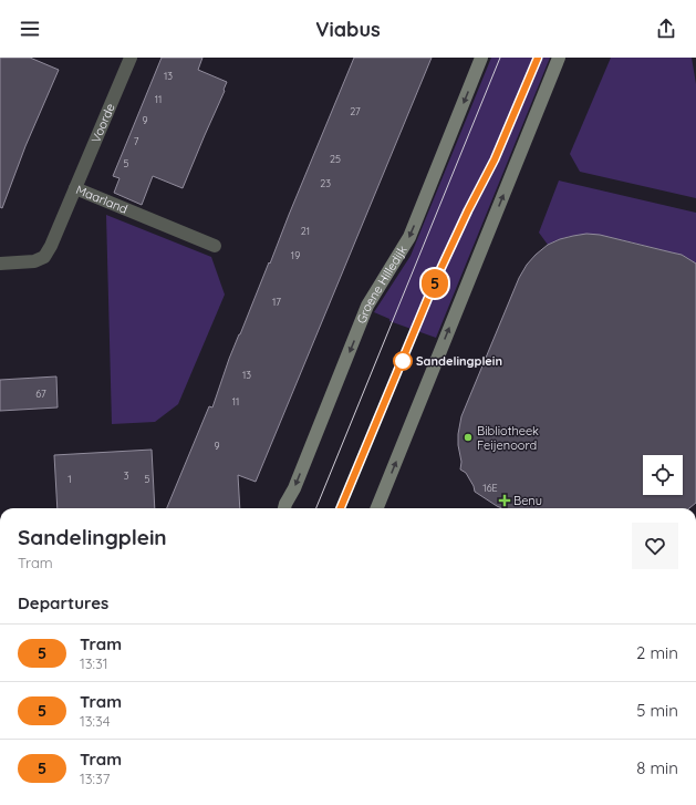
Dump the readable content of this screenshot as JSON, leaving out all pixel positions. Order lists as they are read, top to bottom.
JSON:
{
  "streets": {
    "street": ["Voorde", "Maarland", "Groene Hilledijk"]
  },
  "crossings": [
    ["Voorde", "Maarland"]
  ],
  "places": {
    "other": ["Sandelingplein", "Bibliotheek Feijenoord"],
    "health": ["Benu"]
  },
  "lines": ["tram line 5"],
  "house_numbers": [
    "13",
    "11",
    "27",
    "9",
    "7",
    "25",
    "5",
    "23",
    "21",
    "19",
    "17",
    "13",
    "67",
    "11",
    "9",
    "3",
    "1",
    "5",
    "16E"
  ],
  "page": {
    "header": "Viabus",
    "on_map": "5",
    "heading": [
      ["Sandelingplein", "Tram"],
      "Departures"
    ],
    "list": [
      {
        "mark": "5",
        "name": "Tram",
        "note": "13:31",
        "value": "2 min"
      },
      {
        "mark": "5",
        "name": "Tram",
        "note": "13:34",
        "value": "5 min"
      },
      {
        "mark": "5",
        "name": "Tram",
        "note": "13:37",
        "value": "8 min"
      }
    ]
  }
}
